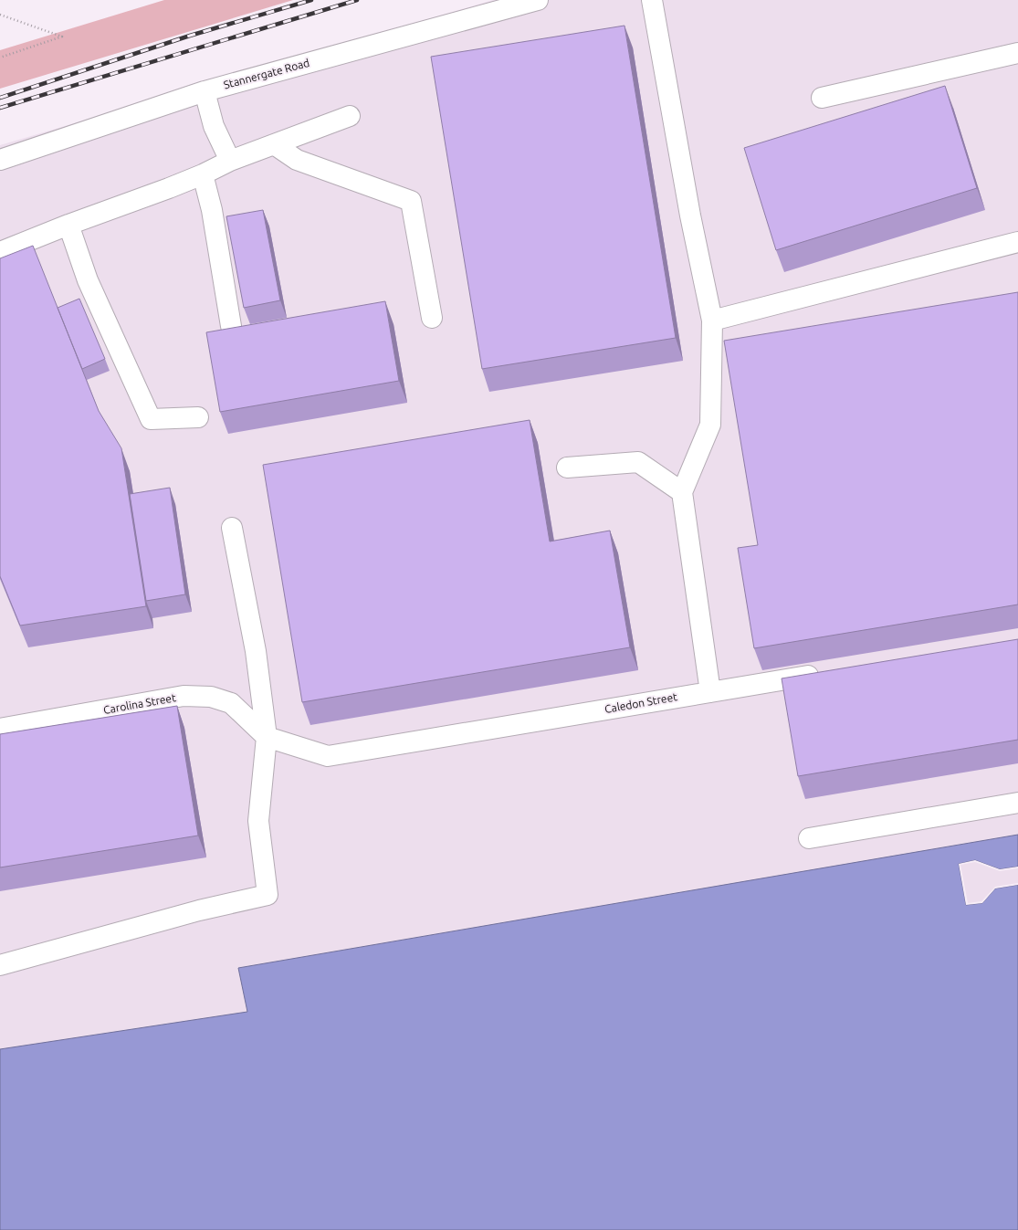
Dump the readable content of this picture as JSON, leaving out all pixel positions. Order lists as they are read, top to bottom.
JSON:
{
  "streets": {
    "street": ["Stannergate Road", "Caledon Street", "Carolina Street"]
  },
  "crossings": [
    ["Caledon Street", "Carolina Street"]
  ]
}
